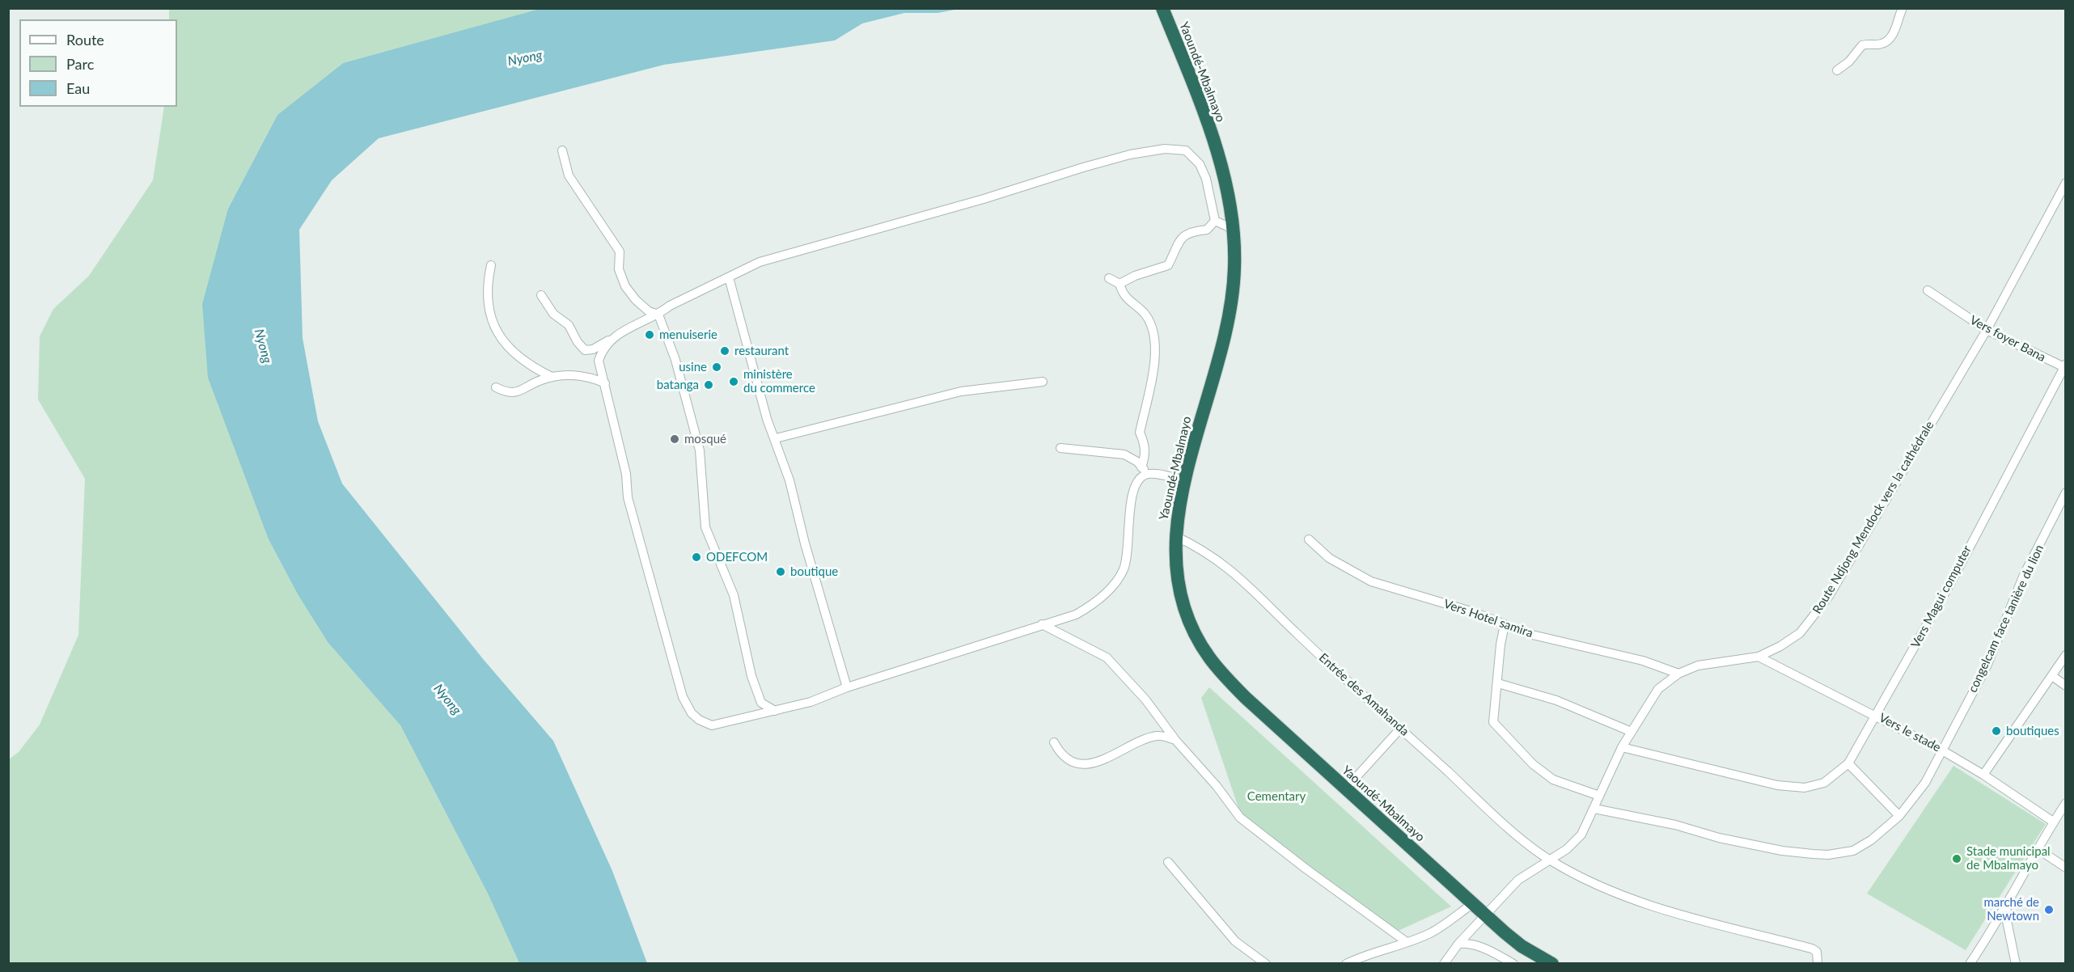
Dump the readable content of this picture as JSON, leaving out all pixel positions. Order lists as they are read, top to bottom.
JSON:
{
  "streets": {
    "highway": ["Yaoundé-Mbalmayo"],
    "street": [
      "Vers foyer Bana",
      "Route Ndjong Mendock vers la cathédrale",
      "Vers Magui computer",
      "Vers Hotel samira",
      "congelcam face tanière du lion",
      "Entrée des Amahanda",
      "Vers le stade"
    ]
  },
  "crossings": [
    ["Yaoundé-Mbalmayo", "Route Ndjong Mendock vers la cathédrale"],
    ["Yaoundé-Mbalmayo", "Entrée des Amahanda"],
    ["Vers foyer Bana", "Route Ndjong Mendock vers la cathédrale"],
    ["Vers foyer Bana", "Vers Magui computer"],
    ["Route Ndjong Mendock vers la cathédrale", "Vers Hotel samira"],
    ["Route Ndjong Mendock vers la cathédrale", "congelcam face tanière du lion"],
    ["Route Ndjong Mendock vers la cathédrale", "Entrée des Amahanda"],
    ["Route Ndjong Mendock vers la cathédrale", "Vers le stade"],
    ["Vers Magui computer", "Vers le stade"],
    ["congelcam face tanière du lion", "Vers le stade"]
  ],
  "water": ["Nyong"],
  "parks": ["Cementary"],
  "places": [
    "menuiserie",
    "restaurant",
    "usine",
    "ministère du commerce",
    "batanga",
    "mosqué",
    "ODEFCOM",
    "boutique",
    "boutiques",
    "Stade municipal de Mbalmayo",
    "marché de Newtown"
  ],
  "legend": ["Route", "Parc", "Eau"]
}
